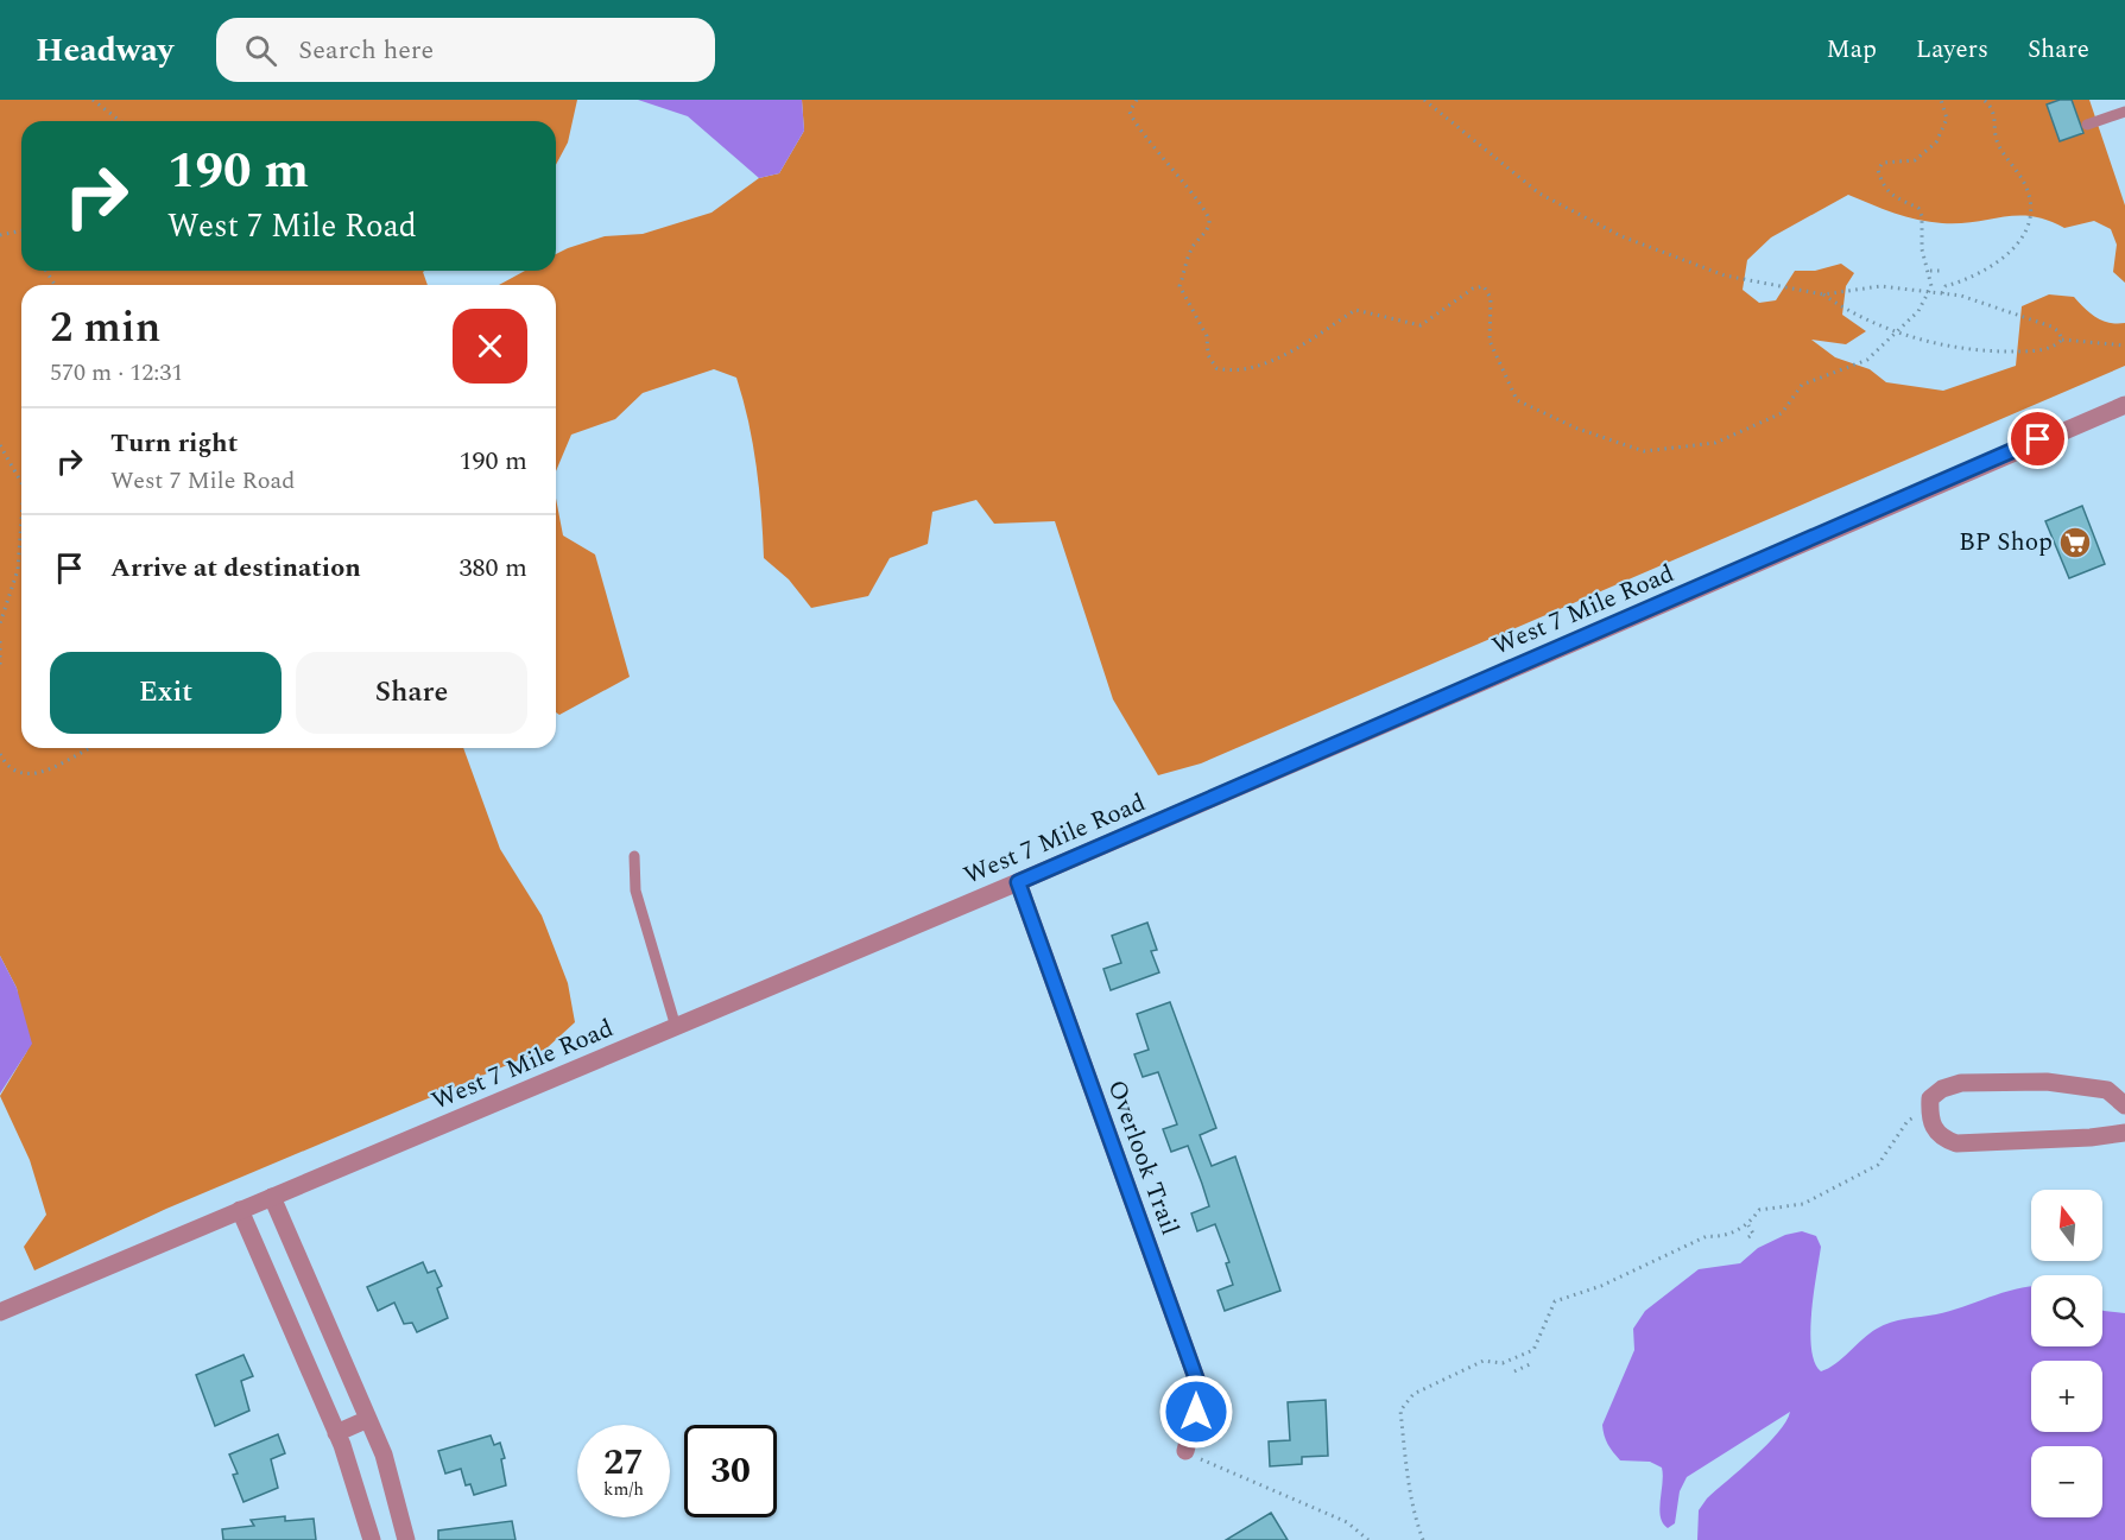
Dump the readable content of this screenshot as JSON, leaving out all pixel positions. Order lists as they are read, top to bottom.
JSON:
{
  "streets": {
    "street": ["West 7 Mile Road", "Overlook Trail"]
  },
  "crossings": [
    ["West 7 Mile Road", "Overlook Trail"]
  ],
  "places": {
    "supermarket": ["BP Shop"]
  },
  "north": "top",
  "page": {
    "header": "Headway",
    "search": "Search here",
    "nav": ["Map", "Layers", "Share"],
    "turn": ["190 m", "West 7 Mile Road"],
    "heading": ["2 min", "570 m · 12:31"],
    "list": [
      {
        "name": "Turn right",
        "note": "West 7 Mile Road",
        "value": "190 m"
      },
      {
        "name": "Arrive at destination",
        "value": "380 m"
      }
    ],
    "buttons": ["Exit", "Share"],
    "map_buttons": ["+", "−"],
    "speed": "27 km/h",
    "limit": "30"
  }
}
